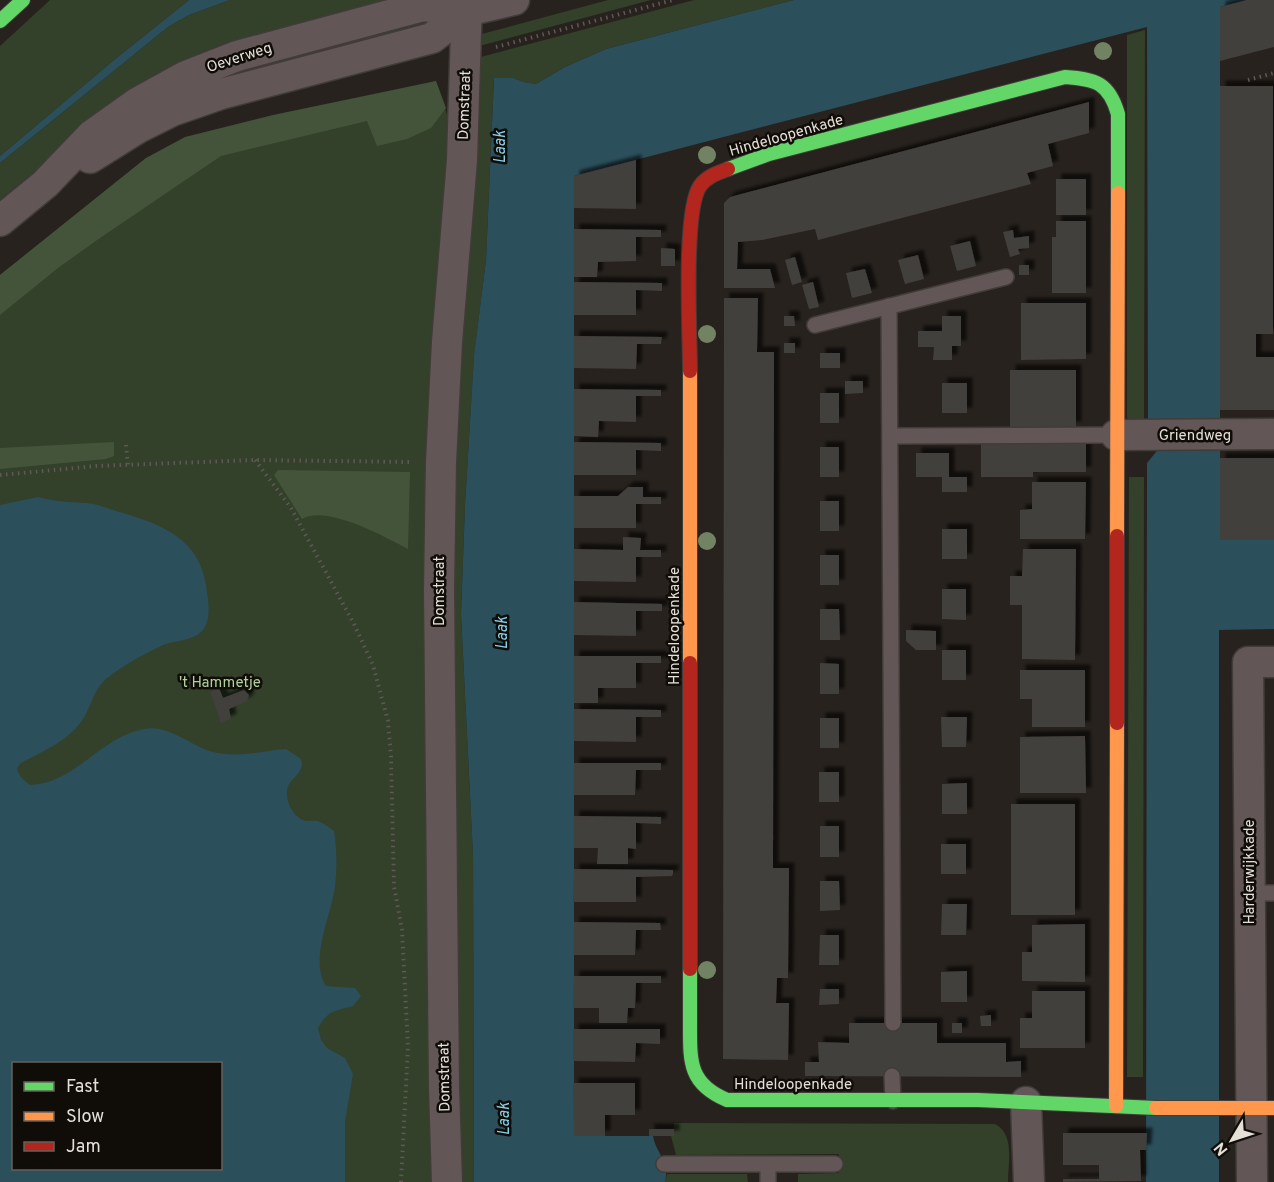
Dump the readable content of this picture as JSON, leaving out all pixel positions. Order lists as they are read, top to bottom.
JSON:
{
  "streets": {
    "street": [
      "Oeverweg",
      "Domstraat",
      "Hindeloopenkade",
      "Griendweg",
      "Harderwijkkade"
    ]
  },
  "crossings": [
    ["Oeverweg", "Domstraat"],
    ["Hindeloopenkade", "Griendweg"],
    ["Hindeloopenkade", "Harderwijkkade"]
  ],
  "water": ["Laak"],
  "parks": ["'t Hammetje"],
  "legend": ["Fast", "Slow", "Jam"],
  "north": "bottom left"
}
